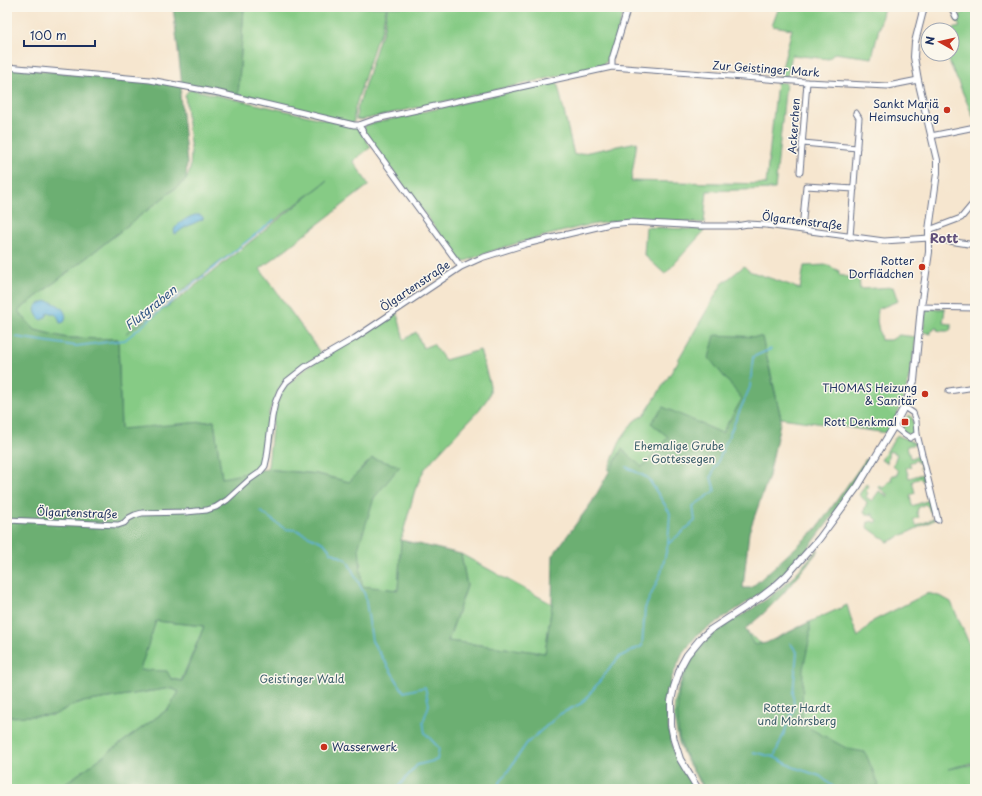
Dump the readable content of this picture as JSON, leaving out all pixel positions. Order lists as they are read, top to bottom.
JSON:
{
  "streets": {
    "street": ["Zur Geistinger Mark", "Ackerchen", "Ölgartenstraße"]
  },
  "crossings": [
    ["Zur Geistinger Mark", "Ackerchen"]
  ],
  "districts": ["Rott"],
  "water": ["Flutgraben"],
  "parks": ["Ehemalige Grube - Gottessegen", "Geistinger Wald", "Rotter Hardt und Mohrsberg"],
  "places": {
    "other": [
      "Sankt Mariä Heimsuchung",
      "Rotter Dorflädchen",
      "THOMAS Heizung & Sanitär",
      "Wasserwerk"
    ],
    "transit": ["Rott Denkmal"]
  },
  "scale_bar": "100 m",
  "north": "left"
}
